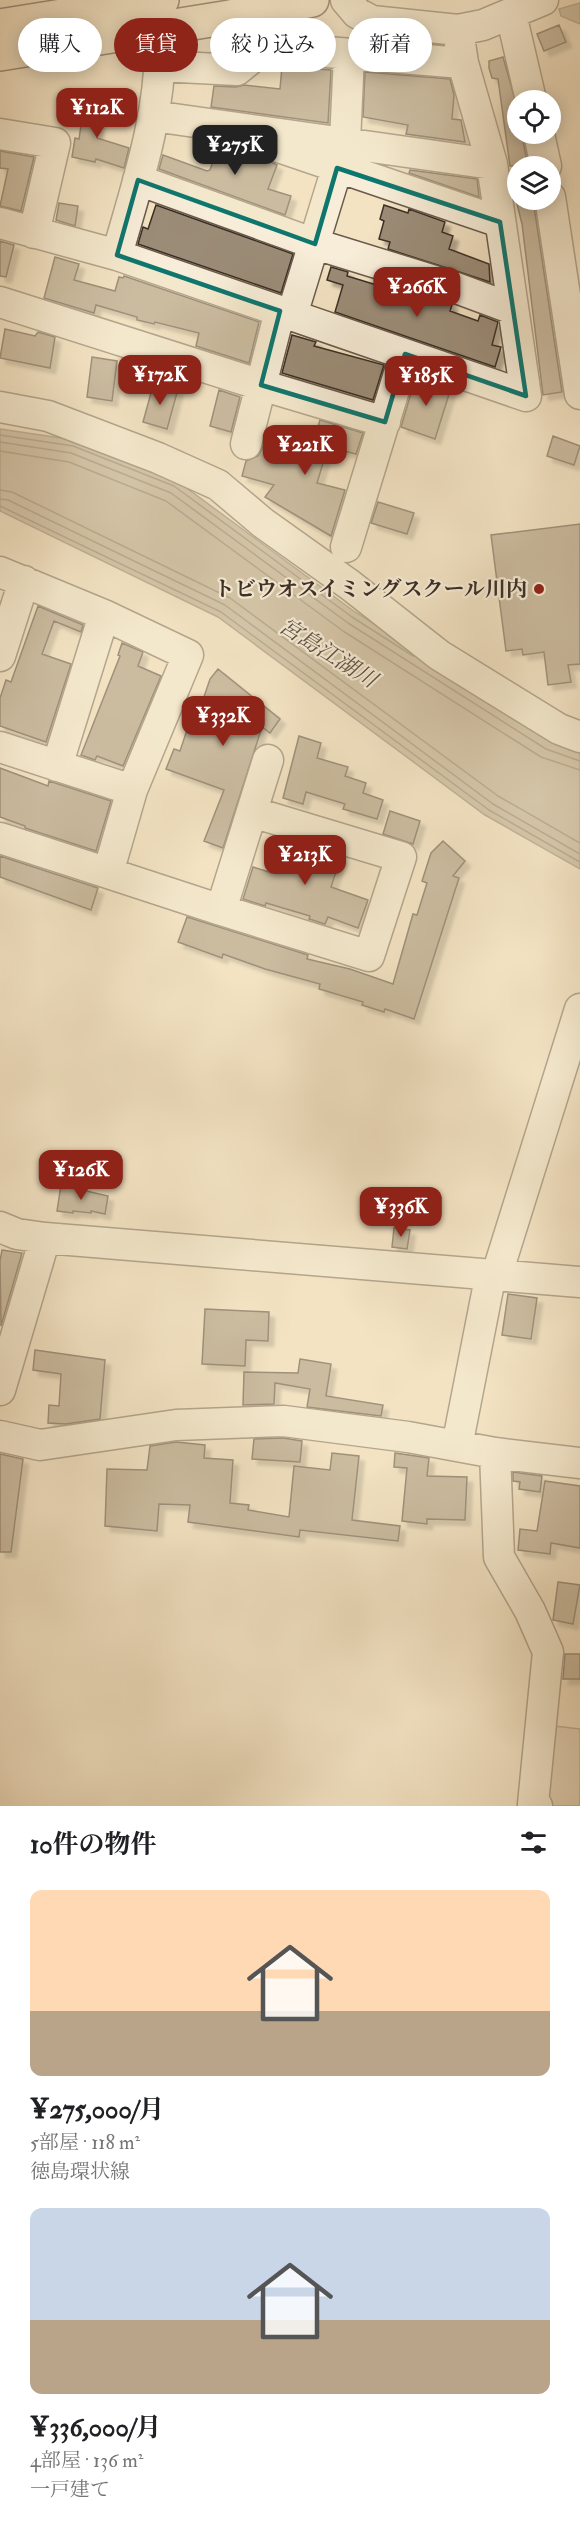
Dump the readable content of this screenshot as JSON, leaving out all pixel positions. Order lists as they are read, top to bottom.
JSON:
{
  "water": ["宮島江湖川"],
  "places": ["トビウオスイミングスクール川内"],
  "page": {
    "chip": [
      "購入",
      "賃貸",
      "絞り込み",
      "新着"
    ],
    "price": [
      "¥112K",
      "¥275K",
      "¥266K",
      "¥172K",
      "¥185K",
      "¥221K",
      "¥332K",
      "¥213K",
      "¥126K",
      "¥336K"
    ],
    "heading": "10件の物件",
    "list": [
      {
        "name": "¥275,000/月",
        "note": "5部屋 · 118 m² · 徳島環状線"
      },
      {
        "name": "¥336,000/月",
        "note": "4部屋 · 136 m² · 一戸建て"
      }
    ]
  }
}
